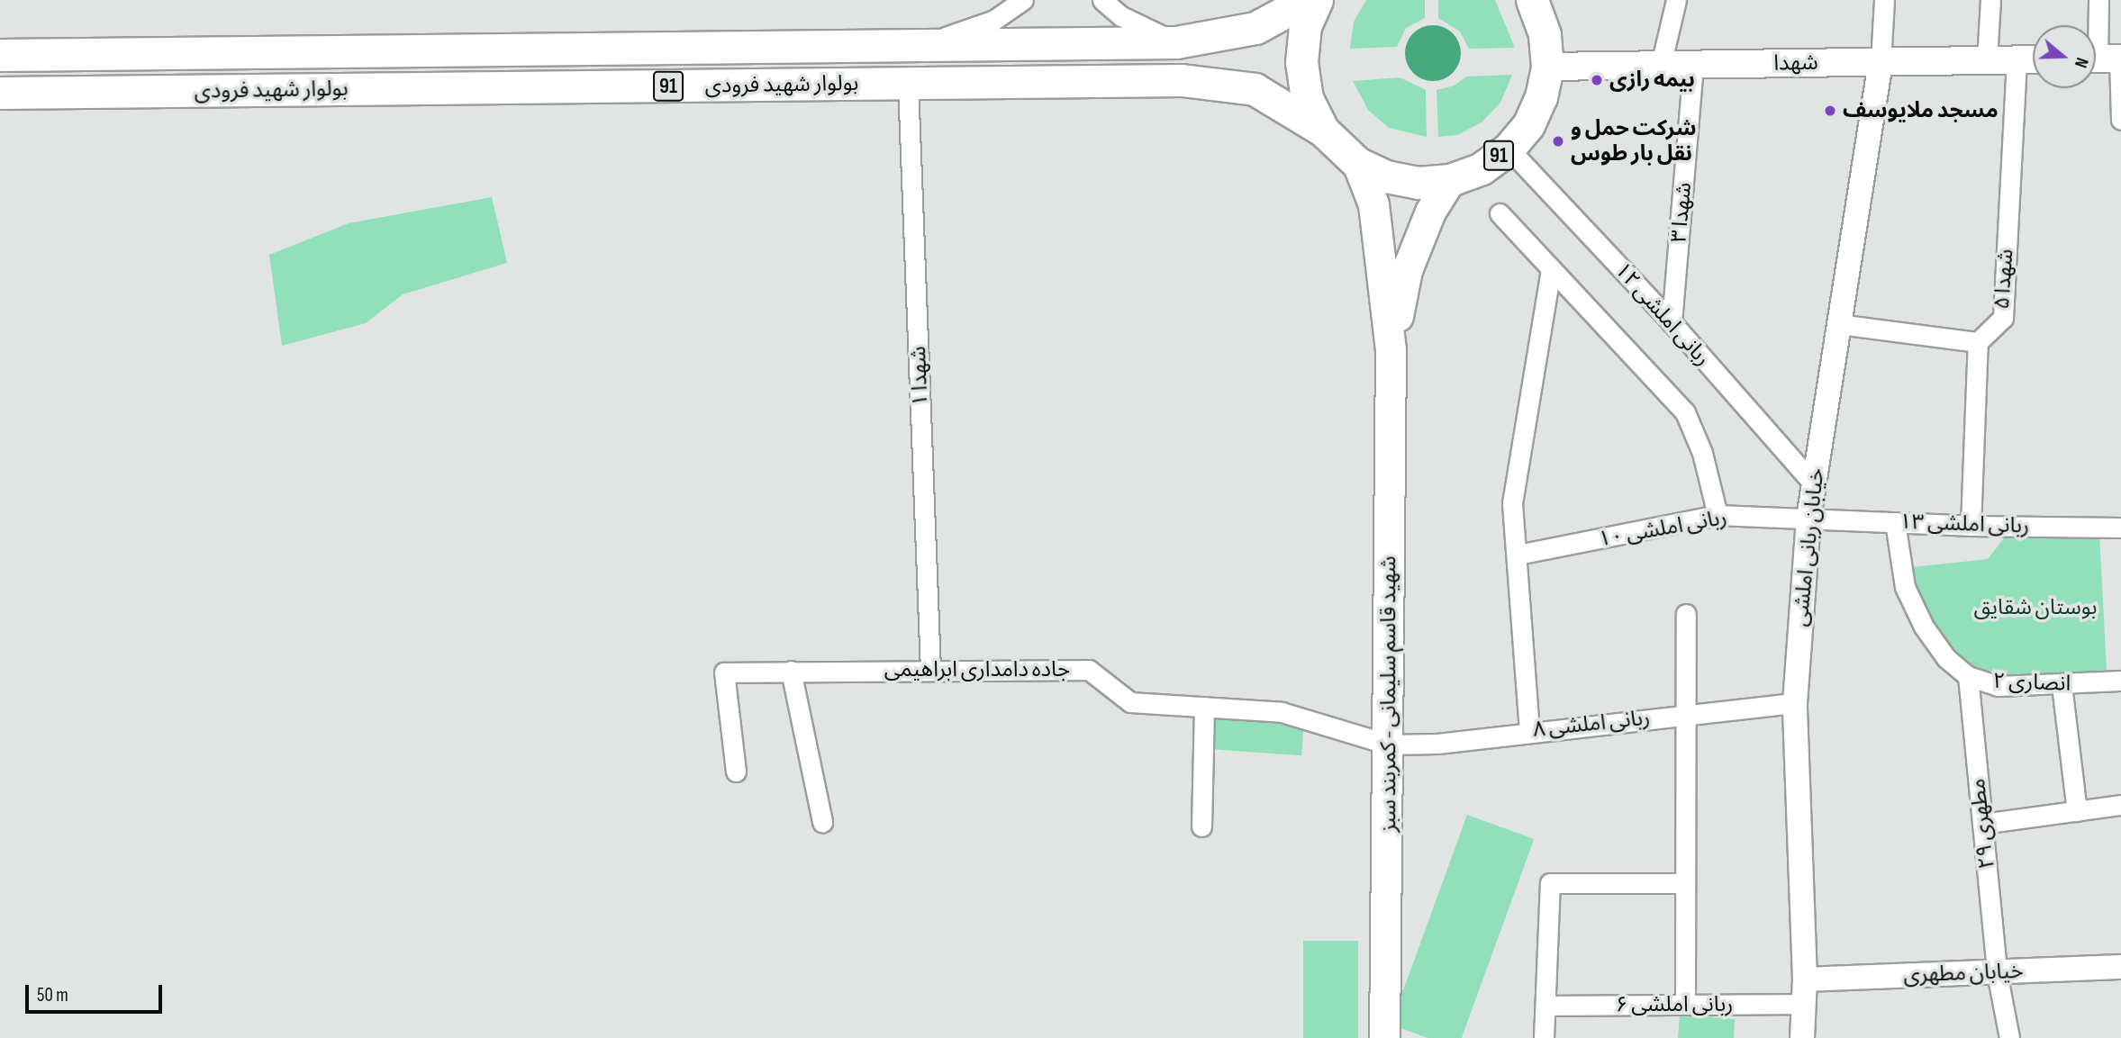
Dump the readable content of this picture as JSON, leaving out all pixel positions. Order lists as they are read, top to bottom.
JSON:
{
  "streets": {
    "highway": ["بولوار شهید فرودی", "91"],
    "main road": ["شهدا", "شهید قاسم سلیمانی - کمربند سبز"],
    "street": [
      "شهدا ۳",
      "شهدا ۵",
      "ربانی املشی ۱۲",
      "شهدا ۱",
      "ربانی املشی ۱۳",
      "ربانی املشی ۱۰",
      "خیابان ربانی املشی",
      "جاده دامداری ابراهیمی",
      "انصاری ۲",
      "ربانی املشی ۸",
      "مطهری ۲۹",
      "خیابان مطهری",
      "ربانی املشی ۶"
    ]
  },
  "crossings": [
    ["شهدا", "91"],
    ["شهدا", "شهدا ۳"],
    ["شهدا", "شهدا ۵"],
    ["شهدا", "خیابان ربانی املشی"],
    ["بولوار شهید فرودی", "91"],
    ["بولوار شهید فرودی", "شهدا ۱"],
    ["91", "ربانی املشی ۱۲"],
    ["شهدا ۳", "ربانی املشی ۱۲"],
    ["ربانی املشی ۱۲", "خیابان ربانی املشی"],
    ["شهدا ۱", "جاده دامداری ابراهیمی"],
    ["ربانی املشی ۱۳", "ربانی املشی ۱۰"],
    ["ربانی املشی ۱۳", "خیابان ربانی املشی"],
    ["ربانی املشی ۱۳", "انصاری ۲"],
    ["ربانی املشی ۱۰", "خیابان ربانی املشی"],
    ["خیابان ربانی املشی", "ربانی املشی ۸"],
    ["خیابان ربانی املشی", "خیابان مطهری"],
    ["خیابان ربانی املشی", "ربانی املشی ۶"],
    ["جاده دامداری ابراهیمی", "شهید قاسم سلیمانی - کمربند سبز"],
    ["جاده دامداری ابراهیمی", "ربانی املشی ۸"],
    ["انصاری ۲", "مطهری ۲۹"],
    ["شهید قاسم سلیمانی - کمربند سبز", "ربانی املشی ۸"],
    ["مطهری ۲۹", "خیابان مطهری"]
  ],
  "parks": ["بوستان شقایق"],
  "places": ["بیمه رازی", "مسجد ملایوسف", "شرکت حمل و نقل بار طوس"],
  "scale_bar": "50 m",
  "north": "right"
}
